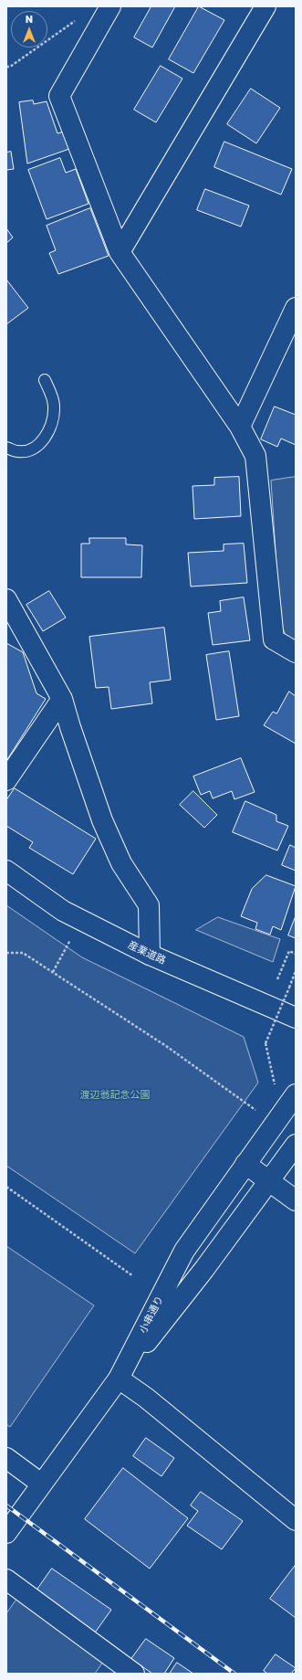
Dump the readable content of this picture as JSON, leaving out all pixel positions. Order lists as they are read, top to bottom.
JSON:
{
  "streets": {
    "street": ["産業道路", "小串通り"]
  },
  "parks": ["渡辺翁記念公園"],
  "north": "top"
}
